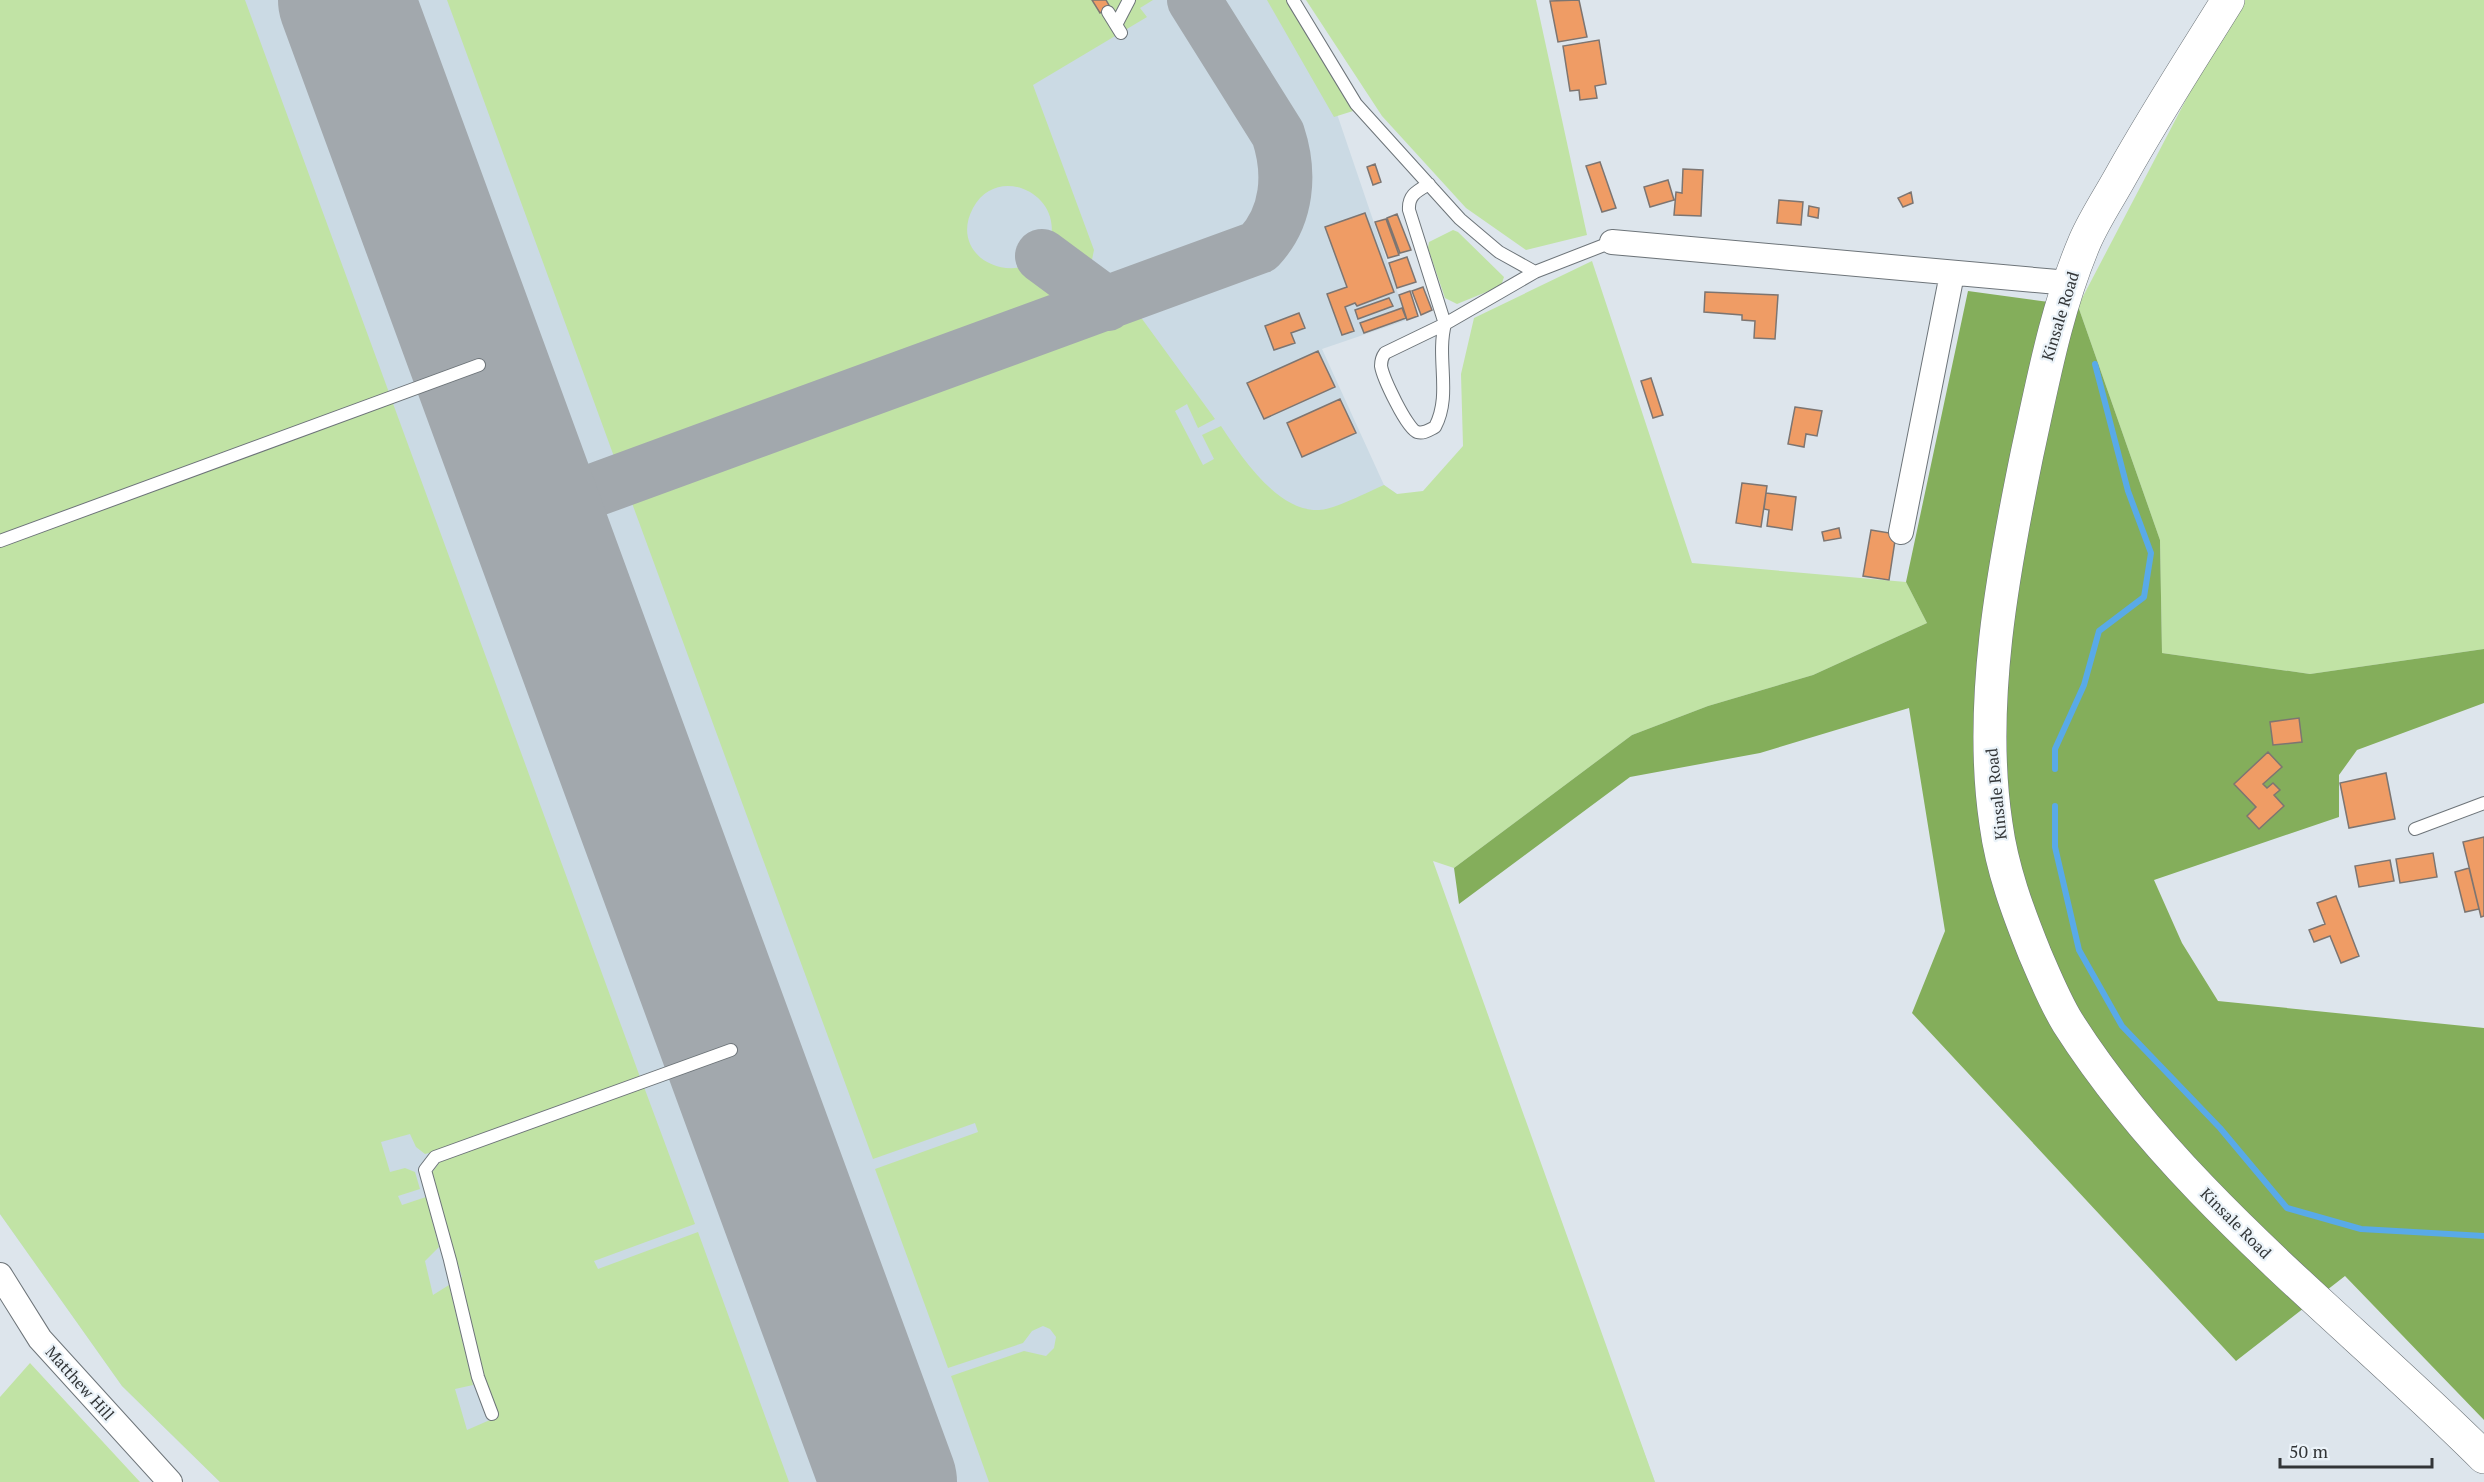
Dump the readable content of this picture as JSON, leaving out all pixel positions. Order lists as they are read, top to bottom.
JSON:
{
  "streets": {
    "main road": ["Kinsale Road"],
    "street": ["Matthew Hill"]
  },
  "scale_bar": "50 m"
}
